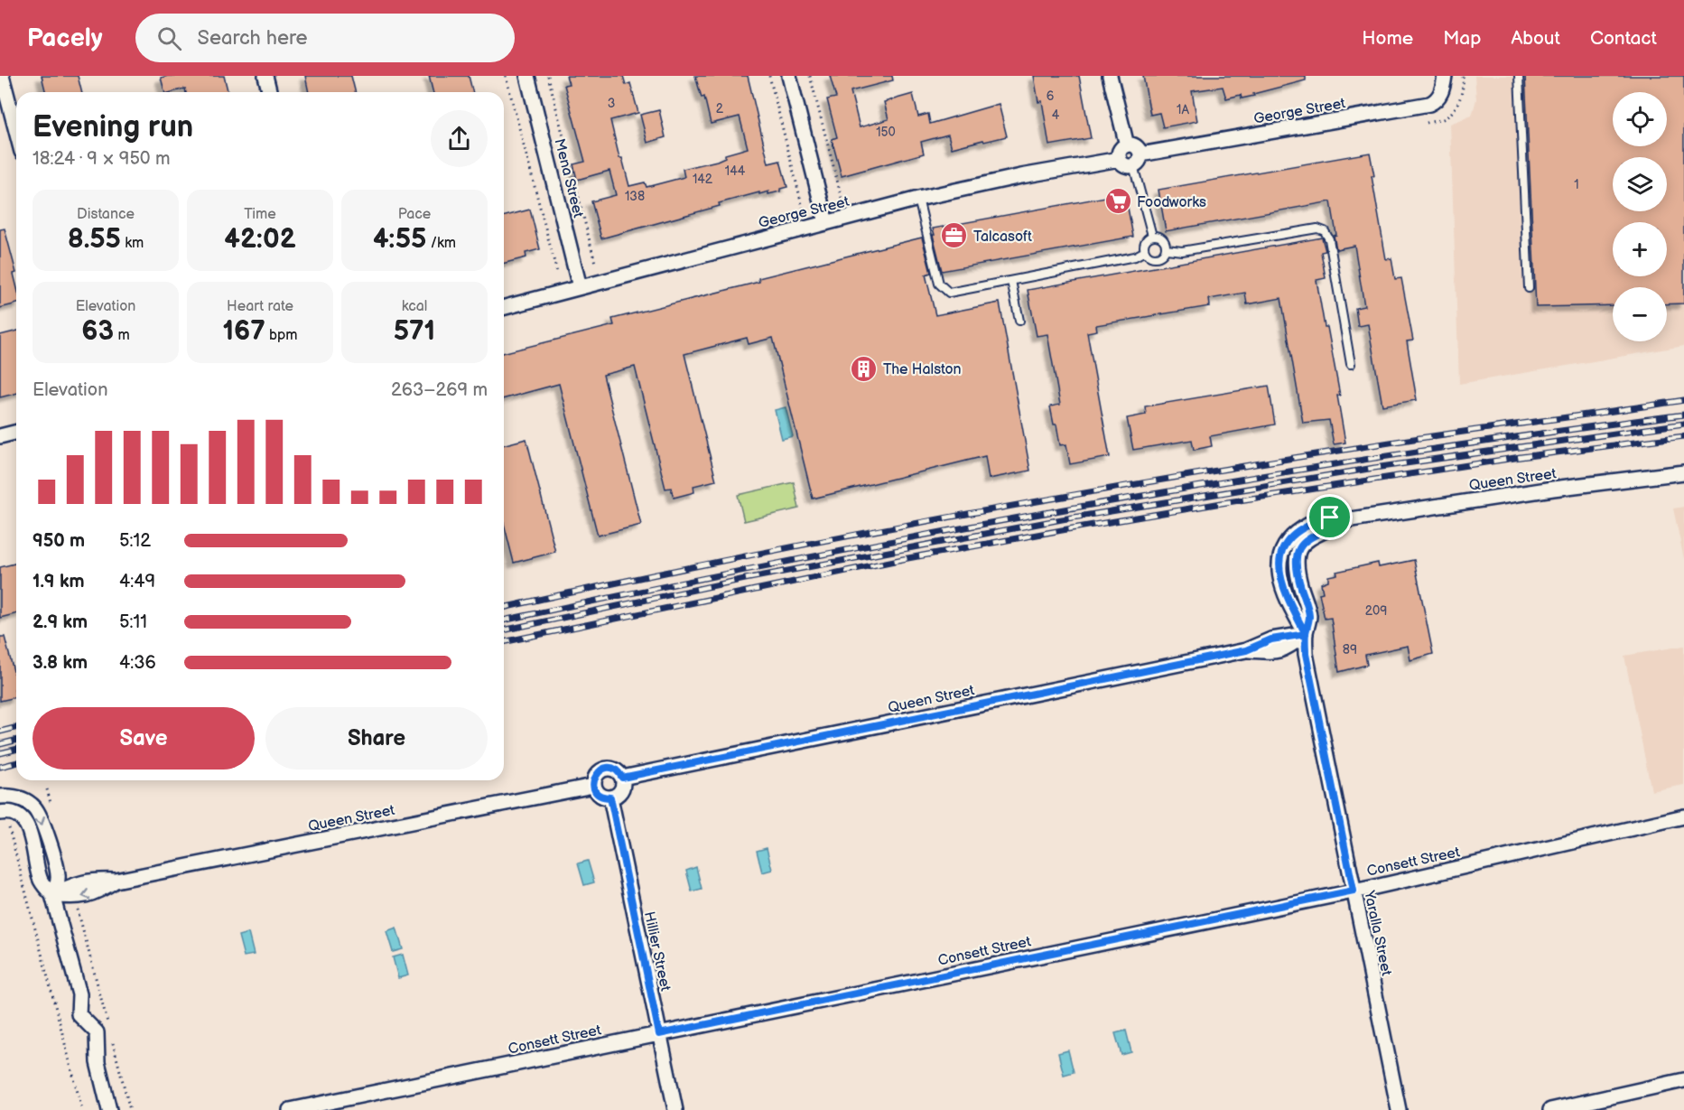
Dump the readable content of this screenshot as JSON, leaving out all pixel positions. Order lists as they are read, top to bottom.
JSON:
{
  "streets": {
    "street": [
      "George Street",
      "Mena Street",
      "Queen Street",
      "Consett Street",
      "Yaralla Street",
      "Hillier Street"
    ]
  },
  "crossings": [
    ["George Street", "Mena Street"],
    ["Queen Street", "Yaralla Street"],
    ["Queen Street", "Hillier Street"],
    ["Consett Street", "Yaralla Street"],
    ["Consett Street", "Hillier Street"]
  ],
  "places": {
    "supermarket": ["Foodworks"],
    "office": ["Talcasoft"],
    "building": ["The Halston"]
  },
  "house_numbers": [
    "6",
    "3",
    "2",
    "1A",
    "4",
    "150",
    "144",
    "142",
    "1",
    "138",
    "209",
    "89"
  ],
  "page": {
    "header": "Pacely",
    "search": "Search here",
    "nav": [
      "Home",
      "Map",
      "About",
      "Contact"
    ],
    "map_buttons": ["+", "−"],
    "heading": ["Evening run", "18:24 · 9 × 950 m"],
    "stats": [
      ["Distance", "8.55 km"],
      ["Time", "42:02"],
      ["Pace", "4:55 /km"],
      ["Elevation", "63 m"],
      ["Heart rate", "167 bpm"],
      ["kcal", "571"]
    ],
    "chart": ["Elevation", "263–269 m"],
    "list": [
      {
        "name": "950 m",
        "note": "5:12"
      },
      {
        "name": "1.9 km",
        "note": "4:49"
      },
      {
        "name": "2.9 km",
        "note": "5:11"
      },
      {
        "name": "3.8 km",
        "note": "4:36"
      }
    ],
    "buttons": ["Save", "Share"]
  }
}
